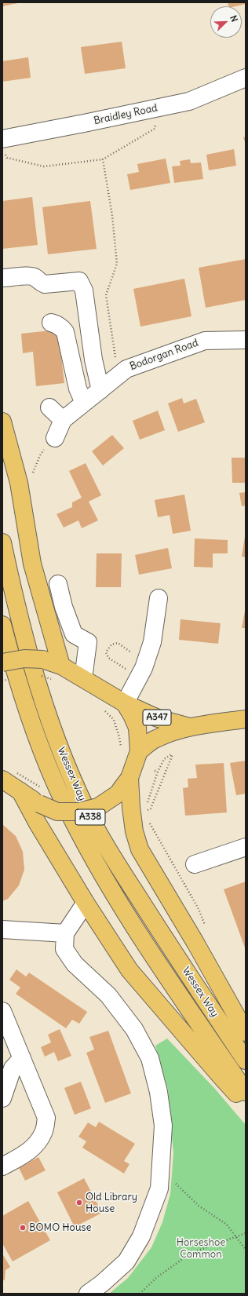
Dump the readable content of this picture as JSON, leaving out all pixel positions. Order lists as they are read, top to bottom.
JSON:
{
  "streets": {
    "main road": ["A347", "Wessex Way", "A338"],
    "street": ["Braidley Road", "Bodorgan Road"]
  },
  "parks": ["Horseshoe Common"],
  "places": ["Old Library House", "BOMO House"],
  "north": "top right"
}
